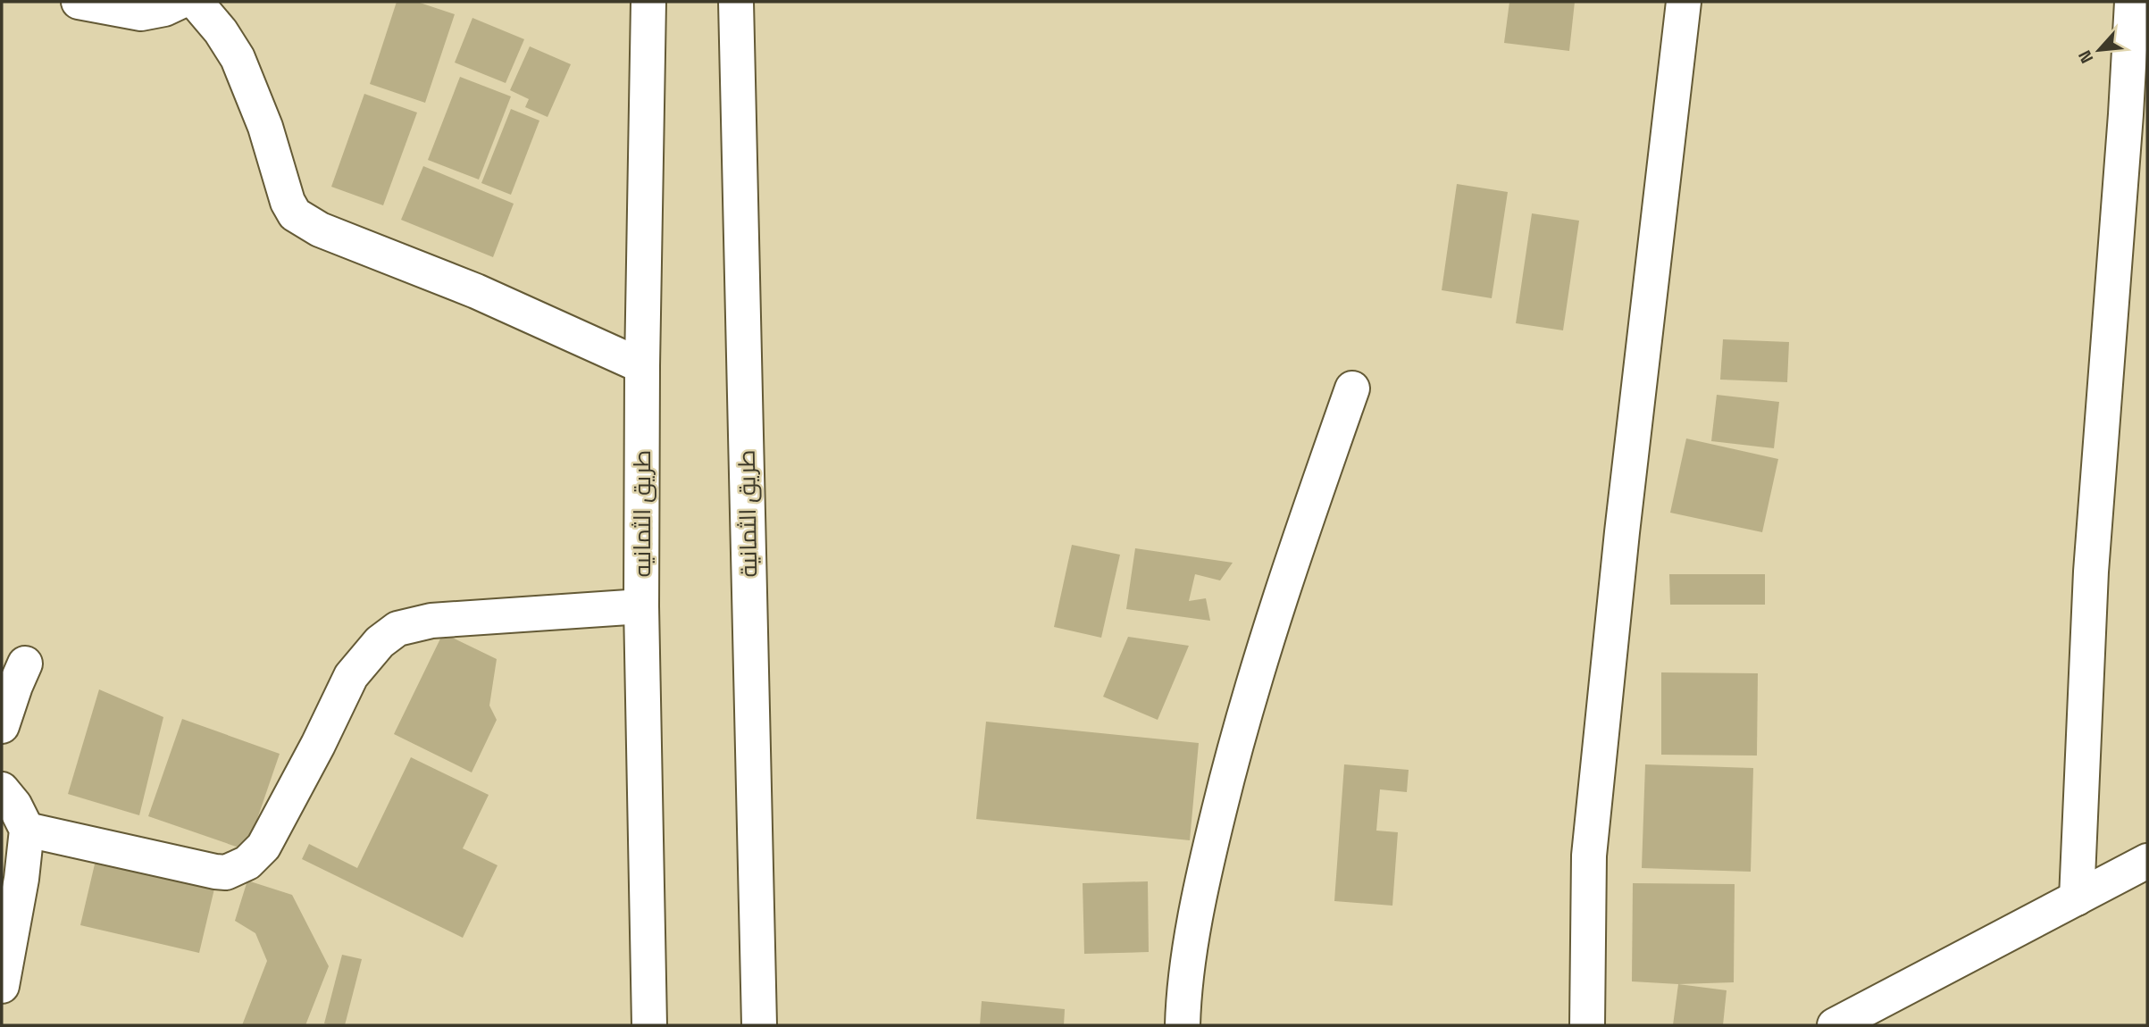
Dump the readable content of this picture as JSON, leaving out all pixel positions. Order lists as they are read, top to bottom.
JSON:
{
  "streets": {
    "street": ["طريق الثمانيه", "طريق الثمانية"]
  },
  "north": "bottom left"
}
